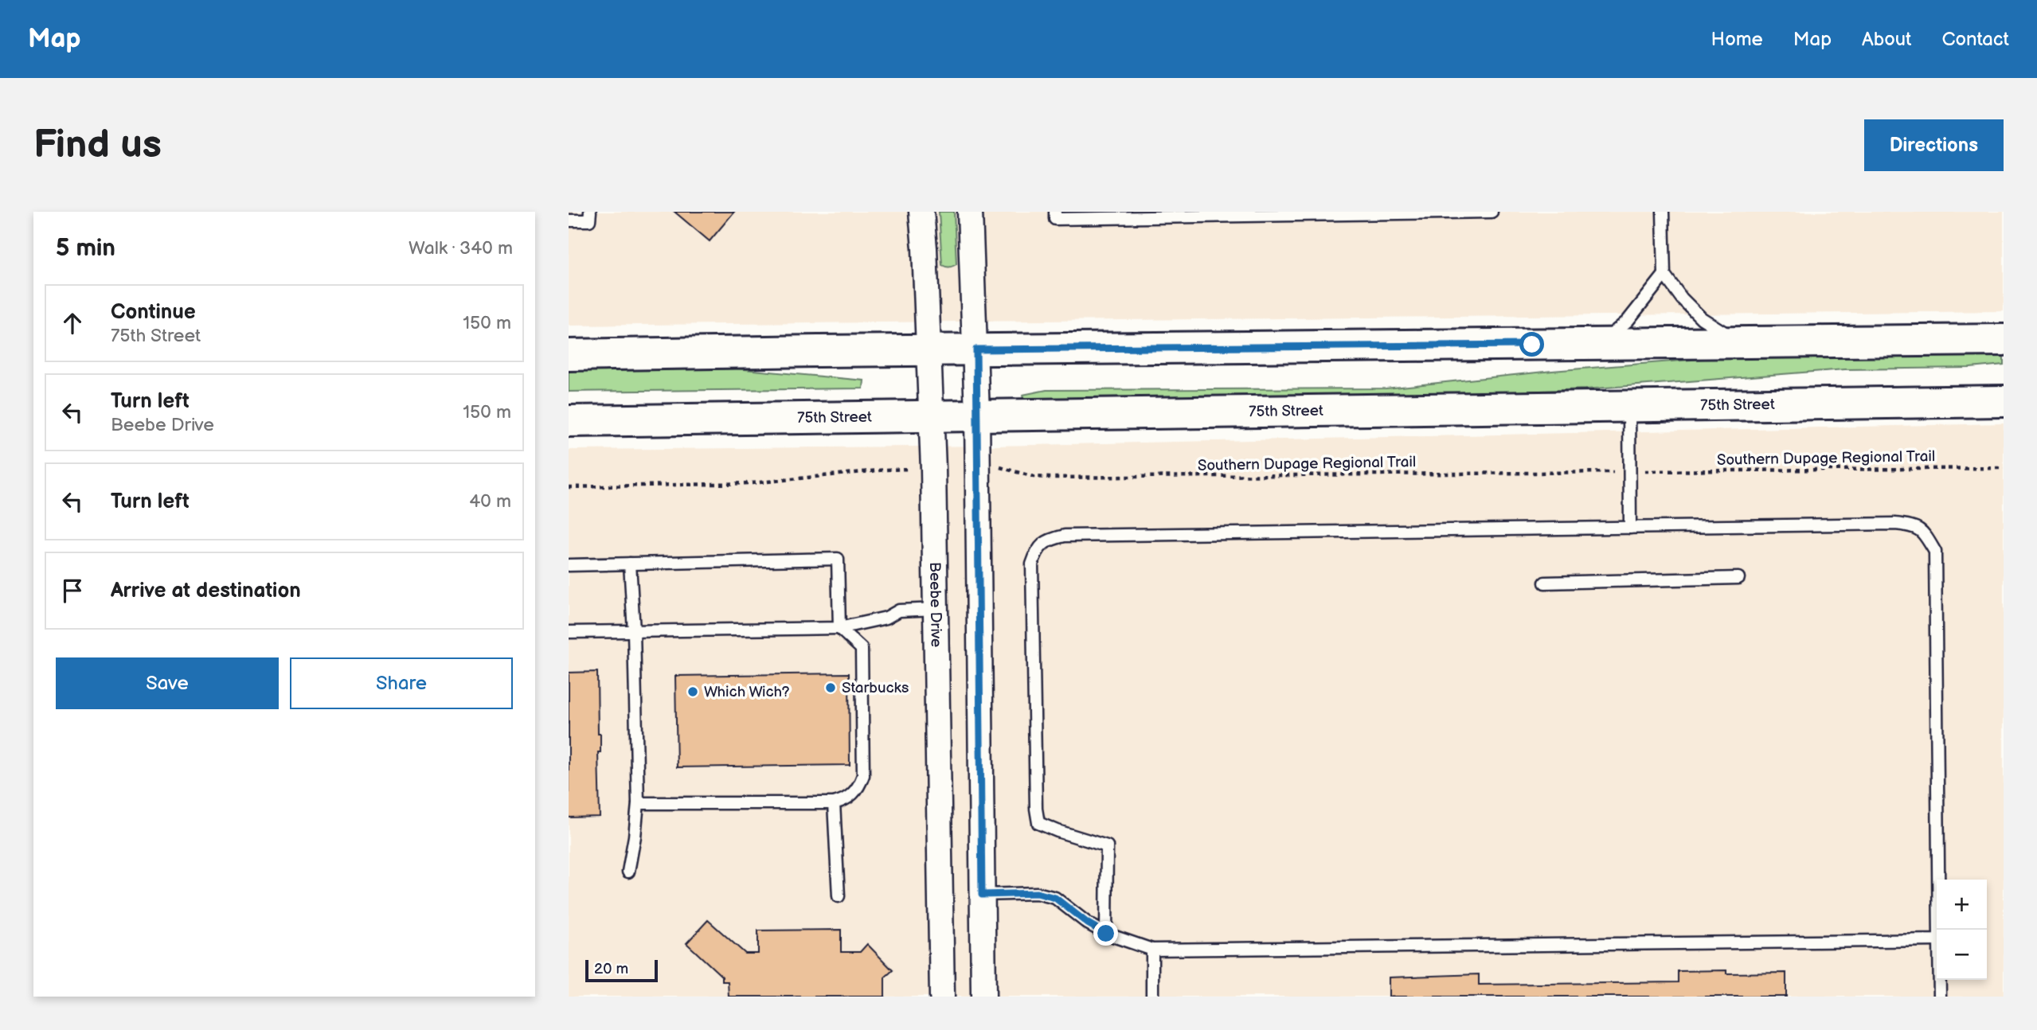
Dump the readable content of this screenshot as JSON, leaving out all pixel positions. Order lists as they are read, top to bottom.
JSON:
{
  "streets": {
    "main road": ["75th Street"],
    "street": ["Beebe Drive"],
    "path": ["Southern Dupage Regional Trail"]
  },
  "crossings": [
    ["75th Street", "Beebe Drive"]
  ],
  "places": ["Starbucks", "Which Wich?"],
  "scale_bar": "20 m",
  "page": {
    "header": "Map",
    "nav": [
      "Home",
      "Map",
      "About",
      "Contact"
    ],
    "buttons": [
      "Directions",
      ["Save", "Share"]
    ],
    "title": "Find us",
    "heading": ["5 min", "Walk · 340 m"],
    "list": [
      ["Continue", "75th Street", "150 m"],
      ["Turn left", "Beebe Drive", "150 m"],
      ["Turn left", "40 m"],
      "Arrive at destination"
    ],
    "map_buttons": ["+", "−"],
    "scale": "20 m"
  }
}
